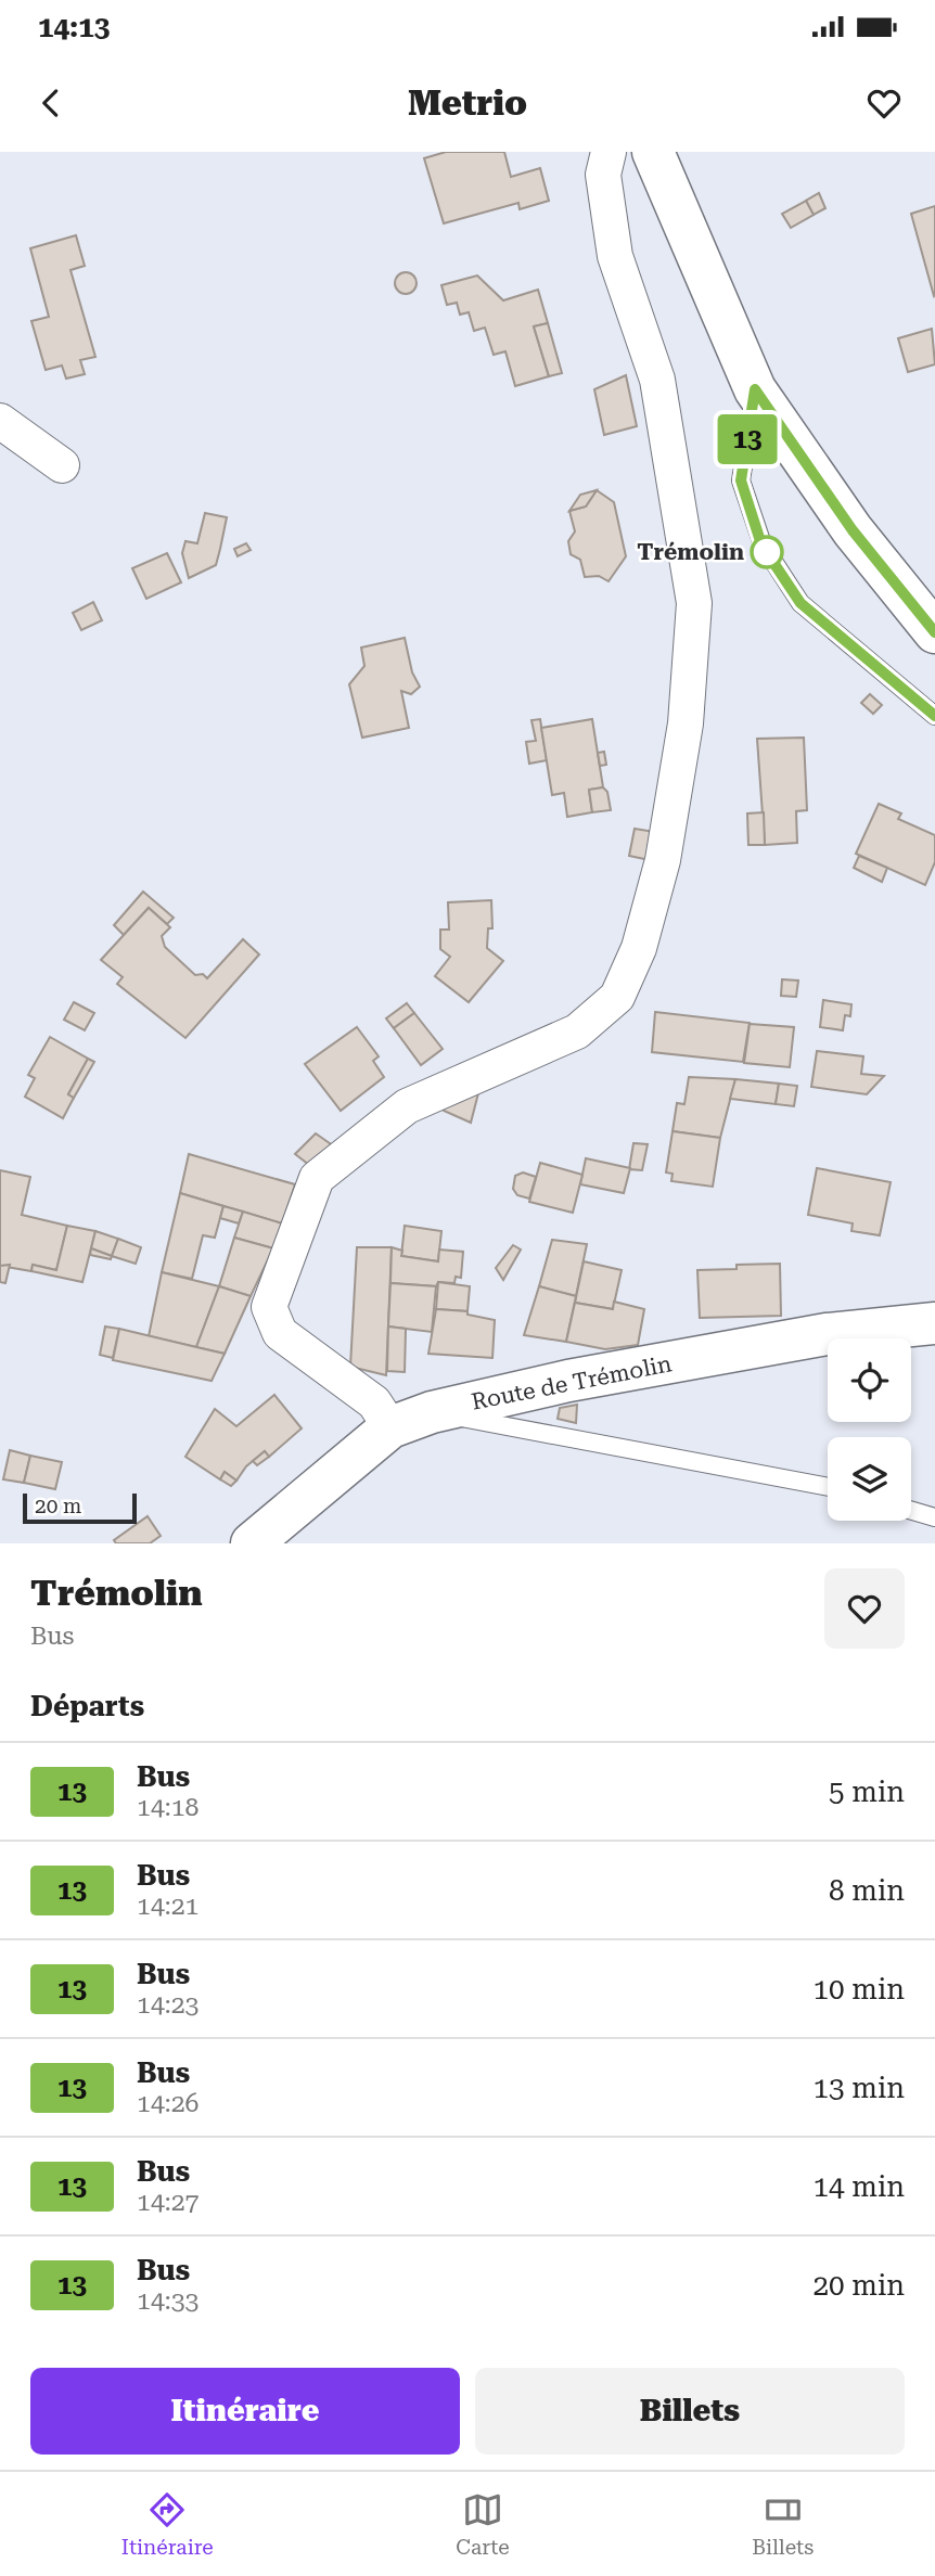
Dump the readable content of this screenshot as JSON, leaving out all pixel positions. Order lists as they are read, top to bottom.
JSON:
{
  "streets": {
    "street": ["Route de Trémolin"]
  },
  "places": ["Trémolin"],
  "lines": ["bus line 13"],
  "scale_bar": "20 m",
  "page": {
    "status": "14:13",
    "header": "Metrio",
    "on_map": "13",
    "scale": "20 m",
    "heading": [
      ["Trémolin", "Bus"],
      "Départs"
    ],
    "list": [
      {
        "mark": "13",
        "name": "Bus",
        "note": "14:18",
        "value": "5 min"
      },
      {
        "mark": "13",
        "name": "Bus",
        "note": "14:21",
        "value": "8 min"
      },
      {
        "mark": "13",
        "name": "Bus",
        "note": "14:23",
        "value": "10 min"
      },
      {
        "mark": "13",
        "name": "Bus",
        "note": "14:26",
        "value": "13 min"
      },
      {
        "mark": "13",
        "name": "Bus",
        "note": "14:27",
        "value": "14 min"
      },
      {
        "mark": "13",
        "name": "Bus",
        "note": "14:33",
        "value": "20 min"
      }
    ],
    "buttons": ["Itinéraire", "Billets"],
    "tabs": ["Itinéraire", "Carte", "Billets"]
  }
}
